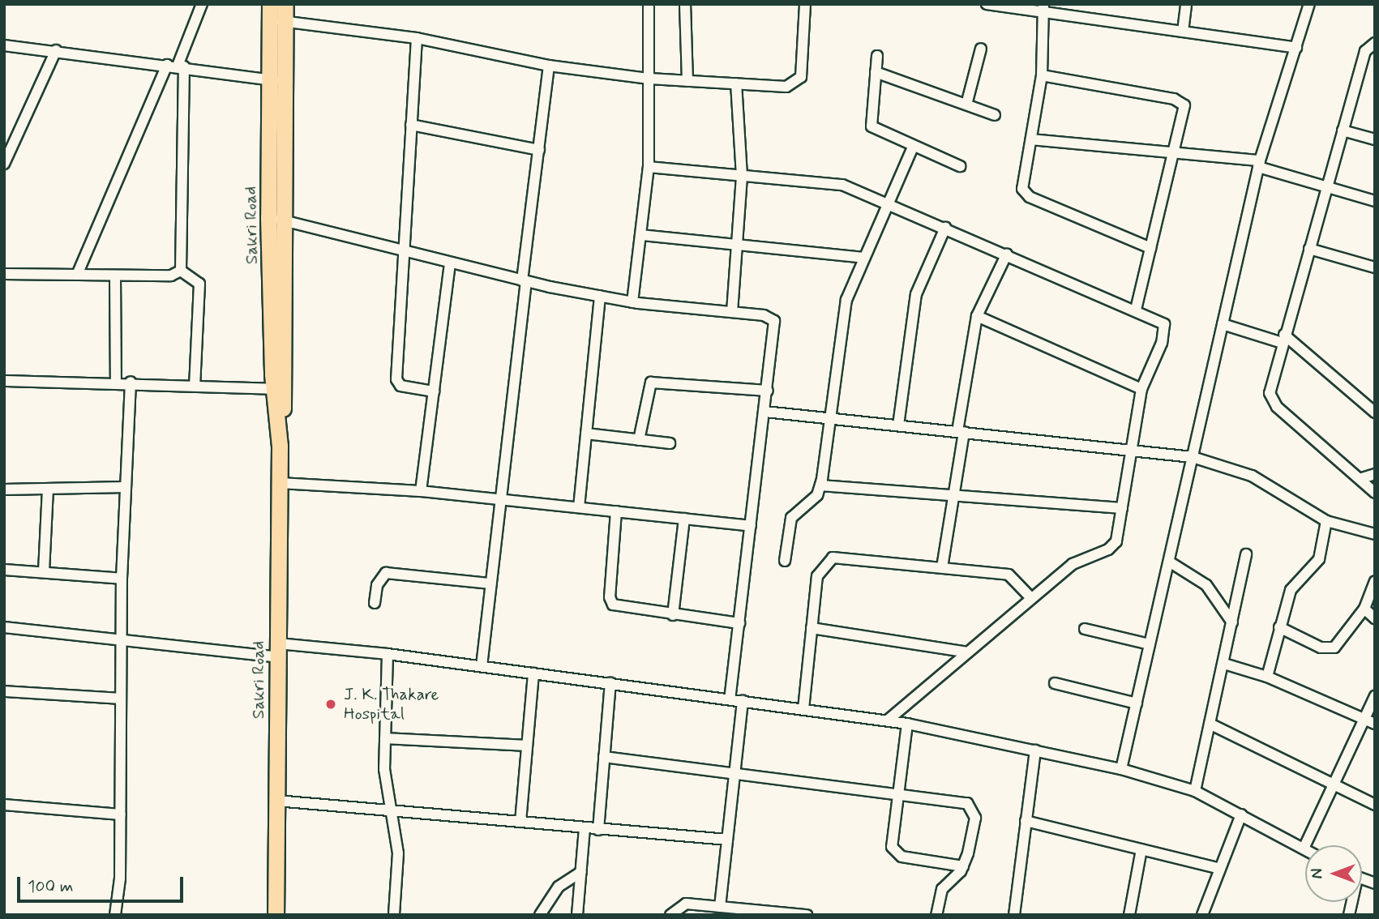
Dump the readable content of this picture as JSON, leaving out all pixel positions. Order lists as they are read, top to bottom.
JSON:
{
  "streets": {
    "main road": ["Sakri Road"]
  },
  "places": ["J. K. Thakare Hospital"],
  "scale_bar": "100 m",
  "north": "left"
}
